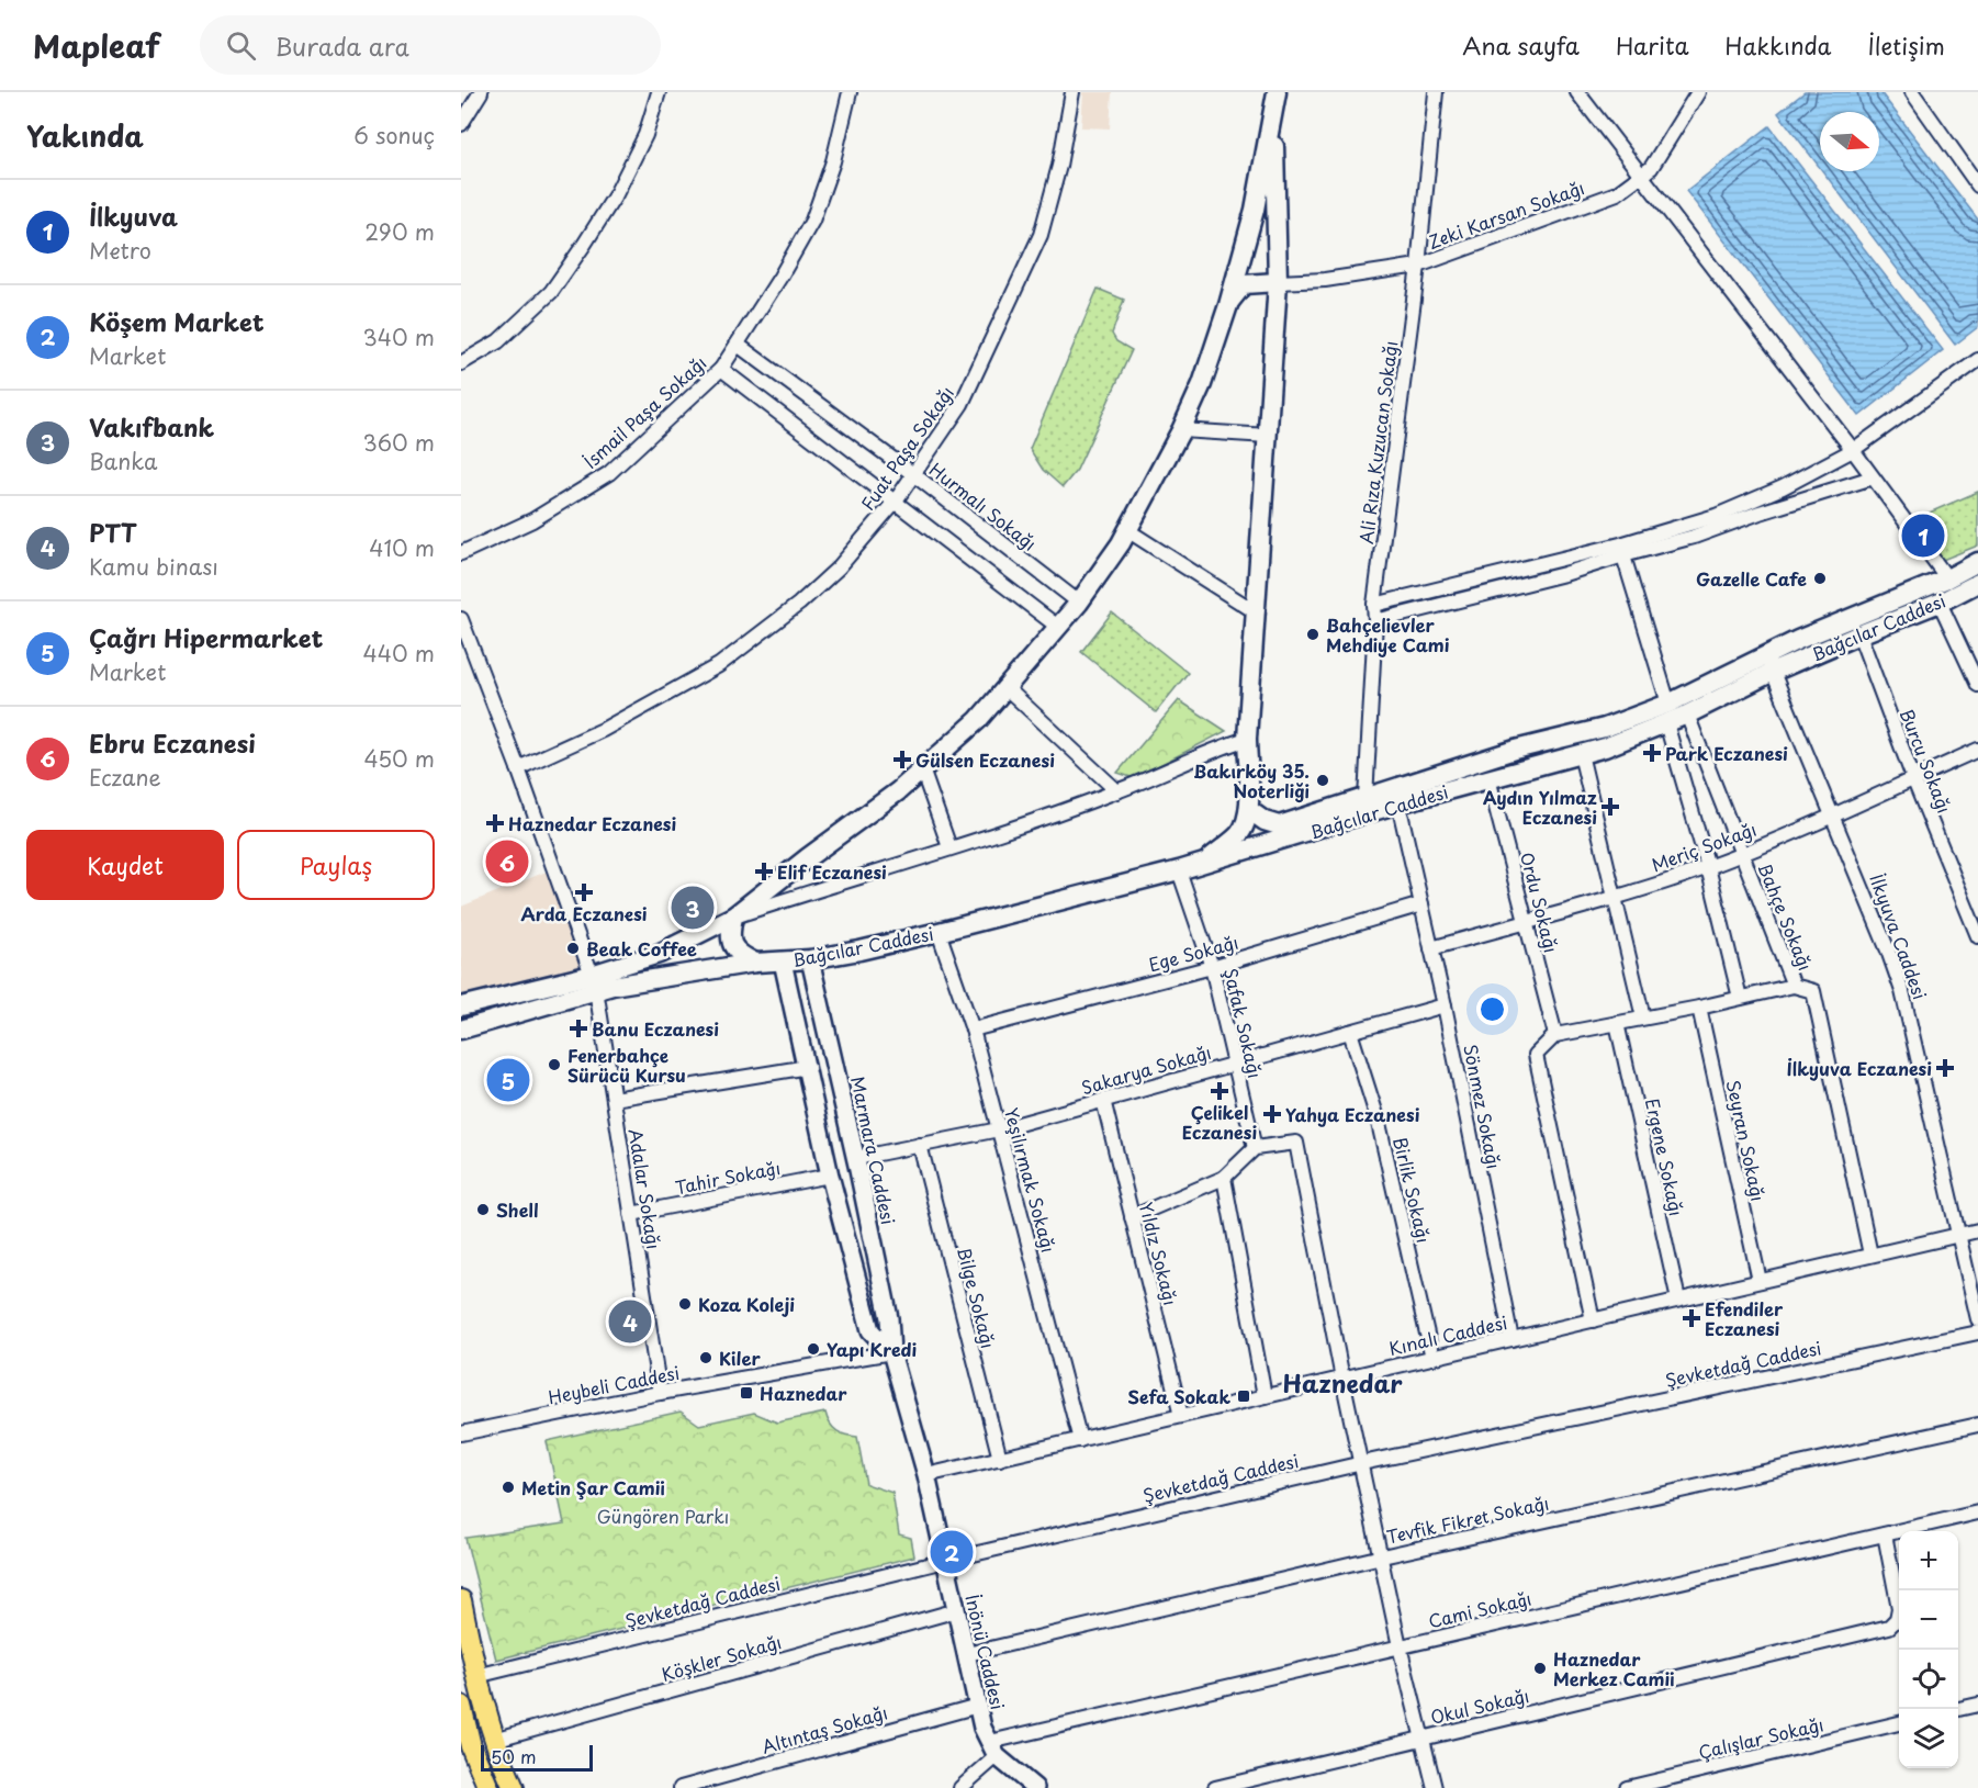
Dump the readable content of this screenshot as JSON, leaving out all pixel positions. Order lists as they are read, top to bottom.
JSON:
{
  "streets": {
    "main road": ["Bağcılar Caddesi"],
    "street": [
      "Zeki Karsan Sokağı",
      "İsmail Paşa Sokağı",
      "Ali Rıza Kuzucan Sokağı",
      "Fuat Paşa Sokağı",
      "Hurmalı Sokağı",
      "Burcu Sokağı",
      "Meriç Sokağı",
      "Ordu Sokağı",
      "Bahçe Sokağı",
      "İlkyuva Caddesi",
      "Ege Sokağı",
      "Şafak Sokağı",
      "Sakarya Sokağı",
      "Sönmez Sokağı",
      "Seyran Sokağı",
      "Marmara Caddesi",
      "Ergene Sokağı",
      "Tahir Sokağı",
      "Yeşilırmak Sokağı",
      "Adalar Sokağı",
      "Birlik Sokağı",
      "Yıldız Sokağı",
      "Bilge Sokağı",
      "Kınalı Caddesi",
      "Şevketdağ Caddesi",
      "Heybeli Caddesi",
      "Tevfik Fikret Sokağı",
      "Cami Sokağı",
      "İnönü Caddesi",
      "Köşkler Sokağı",
      "Okul Sokağı",
      "Altıntaş Sokağı",
      "Çalışlar Sokağı"
    ]
  },
  "crossings": [
    ["Zeki Karsan Sokağı", "Ali Rıza Kuzucan Sokağı"],
    ["İsmail Paşa Sokağı", "Hurmalı Sokağı"],
    ["Fuat Paşa Sokağı", "Hurmalı Sokağı"],
    ["Fuat Paşa Sokağı", "Adalar Sokağı"],
    ["Bağcılar Caddesi", "Burcu Sokağı"],
    ["Bağcılar Caddesi", "Ordu Sokağı"],
    ["Bağcılar Caddesi", "Bahçe Sokağı"],
    ["Bağcılar Caddesi", "İlkyuva Caddesi"],
    ["Bağcılar Caddesi", "Şafak Sokağı"],
    ["Bağcılar Caddesi", "Sönmez Sokağı"],
    ["Bağcılar Caddesi", "Marmara Caddesi"],
    ["Bağcılar Caddesi", "Yeşilırmak Sokağı"],
    ["Bağcılar Caddesi", "Adalar Sokağı"],
    ["Burcu Sokağı", "Meriç Sokağı"],
    ["Meriç Sokağı", "Ordu Sokağı"],
    ["Meriç Sokağı", "Bahçe Sokağı"],
    ["Meriç Sokağı", "İlkyuva Caddesi"],
    ["Meriç Sokağı", "Sönmez Sokağı"],
    ["İlkyuva Caddesi", "Kınalı Caddesi"],
    ["Ege Sokağı", "Şafak Sokağı"],
    ["Ege Sokağı", "Sönmez Sokağı"],
    ["Ege Sokağı", "Yeşilırmak Sokağı"],
    ["Şafak Sokağı", "Sakarya Sokağı"],
    ["Sakarya Sokağı", "Sönmez Sokağı"],
    ["Sakarya Sokağı", "Marmara Caddesi"],
    ["Sakarya Sokağı", "Yeşilırmak Sokağı"],
    ["Sakarya Sokağı", "Birlik Sokağı"],
    ["Sakarya Sokağı", "Yıldız Sokağı"],
    ["Sakarya Sokağı", "Bilge Sokağı"],
    ["Sönmez Sokağı", "Kınalı Caddesi"],
    ["Seyran Sokağı", "Kınalı Caddesi"],
    ["Marmara Caddesi", "Heybeli Caddesi"],
    ["Marmara Caddesi", "İnönü Caddesi"],
    ["Ergene Sokağı", "Kınalı Caddesi"],
    ["Tahir Sokağı", "Adalar Sokağı"],
    ["Yeşilırmak Sokağı", "Kınalı Caddesi"],
    ["Adalar Sokağı", "Heybeli Caddesi"],
    ["Birlik Sokağı", "Kınalı Caddesi"],
    ["Yıldız Sokağı", "Kınalı Caddesi"],
    ["Bilge Sokağı", "Kınalı Caddesi"],
    ["Kınalı Caddesi", "İnönü Caddesi"],
    ["Şevketdağ Caddesi", "İnönü Caddesi"],
    ["Heybeli Caddesi", "İnönü Caddesi"],
    ["Tevfik Fikret Sokağı", "İnönü Caddesi"],
    ["Cami Sokağı", "İnönü Caddesi"],
    ["Cami Sokağı", "Okul Sokağı"],
    ["İnönü Caddesi", "Köşkler Sokağı"],
    ["İnönü Caddesi", "Altıntaş Sokağı"]
  ],
  "districts": ["Haznedar"],
  "parks": ["Güngören Parkı"],
  "places": {
    "other": [
      "Gazelle Cafe",
      "Bahçelievler Mehdiye Cami",
      "Bakırköy 35. Noterliği",
      "Beak Coffee",
      "Fenerbahçe Sürücü Kursu",
      "Shell",
      "Koza Koleji",
      "Yapı Kredi",
      "Kiler",
      "Metin Şar Camii",
      "Haznedar Merkez Camii"
    ],
    "health": [
      "Park Eczanesi",
      "Gülsen Eczanesi",
      "Aydın Yılmaz Eczanesi",
      "Haznedar Eczanesi",
      "Elif Eczanesi",
      "Arda Eczanesi",
      "Banu Eczanesi",
      "İlkyuva Eczanesi",
      "Çelikel Eczanesi",
      "Yahya Eczanesi",
      "Efendiler Eczanesi"
    ],
    "transit": ["Haznedar", "Sefa Sokak"]
  },
  "scale_bar": "50 m",
  "north": "right",
  "page": {
    "header": "Mapleaf",
    "search": "Burada ara",
    "nav": [
      "Ana sayfa",
      "Harita",
      "Hakkında",
      "İletişim"
    ],
    "heading": ["Yakında", "6 sonuç"],
    "list": [
      {
        "mark": "1",
        "name": "İlkyuva",
        "note": "Metro",
        "value": "290 m"
      },
      {
        "mark": "2",
        "name": "Köşem Market",
        "note": "Market",
        "value": "340 m"
      },
      {
        "mark": "3",
        "name": "Vakıfbank",
        "note": "Banka",
        "value": "360 m"
      },
      {
        "mark": "4",
        "name": "PTT",
        "note": "Kamu binası",
        "value": "410 m"
      },
      {
        "mark": "5",
        "name": "Çağrı Hipermarket",
        "note": "Market",
        "value": "440 m"
      },
      {
        "mark": "6",
        "name": "Ebru Eczanesi",
        "note": "Eczane",
        "value": "450 m"
      }
    ],
    "pins": [
      "1",
      "6",
      "3",
      "5",
      "4",
      "2"
    ],
    "buttons": ["Kaydet", "Paylaş"],
    "map_buttons": ["+", "−"],
    "scale": "50 m"
  }
}
